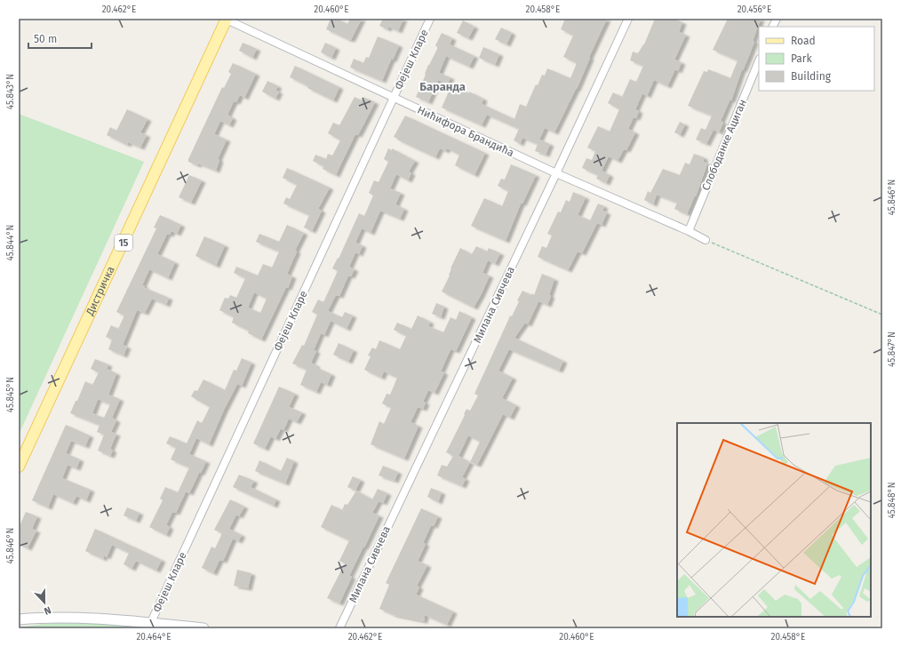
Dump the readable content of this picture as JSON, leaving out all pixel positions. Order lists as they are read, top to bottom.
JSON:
{
  "streets": {
    "main road": ["15", "Дистричка"],
    "street": [
      "Фејеш Кларе",
      "Нићифора Брандића",
      "Слободанке Ациган",
      "Милана Сивчева"
    ]
  },
  "crossings": [
    ["Фејеш Кларе", "Нићифора Брандића"],
    ["Нићифора Брандића", "Слободанке Ациган"],
    ["Нићифора Брандића", "Дистричка"],
    ["Нићифора Брандића", "Милана Сивчева"]
  ],
  "districts": ["Баранда"],
  "legend": ["Road", "Park", "Building"],
  "scale_bar": "50 m",
  "north": "bottom",
  "coordinates": [
    "20.462°E",
    "20.460°E",
    "20.458°E",
    "20.456°E",
    "45.843°N",
    "45.846°N",
    "45.844°N",
    "45.847°N",
    "45.845°N",
    "45.848°N",
    "20.464°E"
  ]
}
